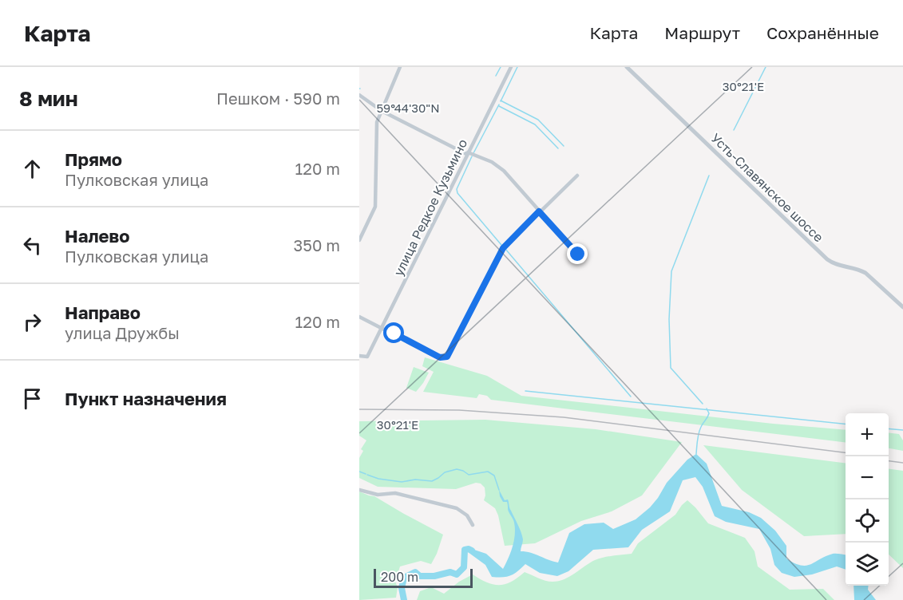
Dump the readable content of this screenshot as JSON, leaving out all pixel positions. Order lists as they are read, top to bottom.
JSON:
{
  "streets": {
    "street": ["Усть-Славянское шоссе", "улица Редкое Кузьмино"]
  },
  "scale_bar": "200 m",
  "page": {
    "header": "Карта",
    "nav": ["Карта", "Маршрут", "Сохранённые"],
    "heading": ["8 мин", "Пешком · 590 m"],
    "list": [
      ["Прямо", "Пулковская улица", "120 m"],
      ["Налево", "Пулковская улица", "350 m"],
      ["Направо", "улица Дружбы", "120 m"],
      "Пункт назначения"
    ],
    "map_buttons": ["+", "−"],
    "scale": "200 m"
  },
  "coordinates": ["30°21'E", "59°44'30\"N"]
}
